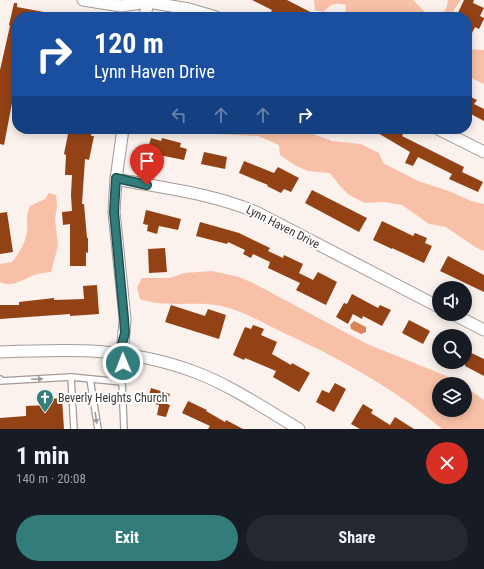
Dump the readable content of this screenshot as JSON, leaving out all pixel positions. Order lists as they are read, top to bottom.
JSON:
{
  "streets": {
    "street": ["Lynn Haven Drive"]
  },
  "places": {
    "church": ["Beverly Heights Church"]
  },
  "page": {
    "turn": ["120 m", "Lynn Haven Drive"],
    "heading": ["1 min", "140 m · 20:08"],
    "buttons": ["Exit", "Share"]
  }
}
